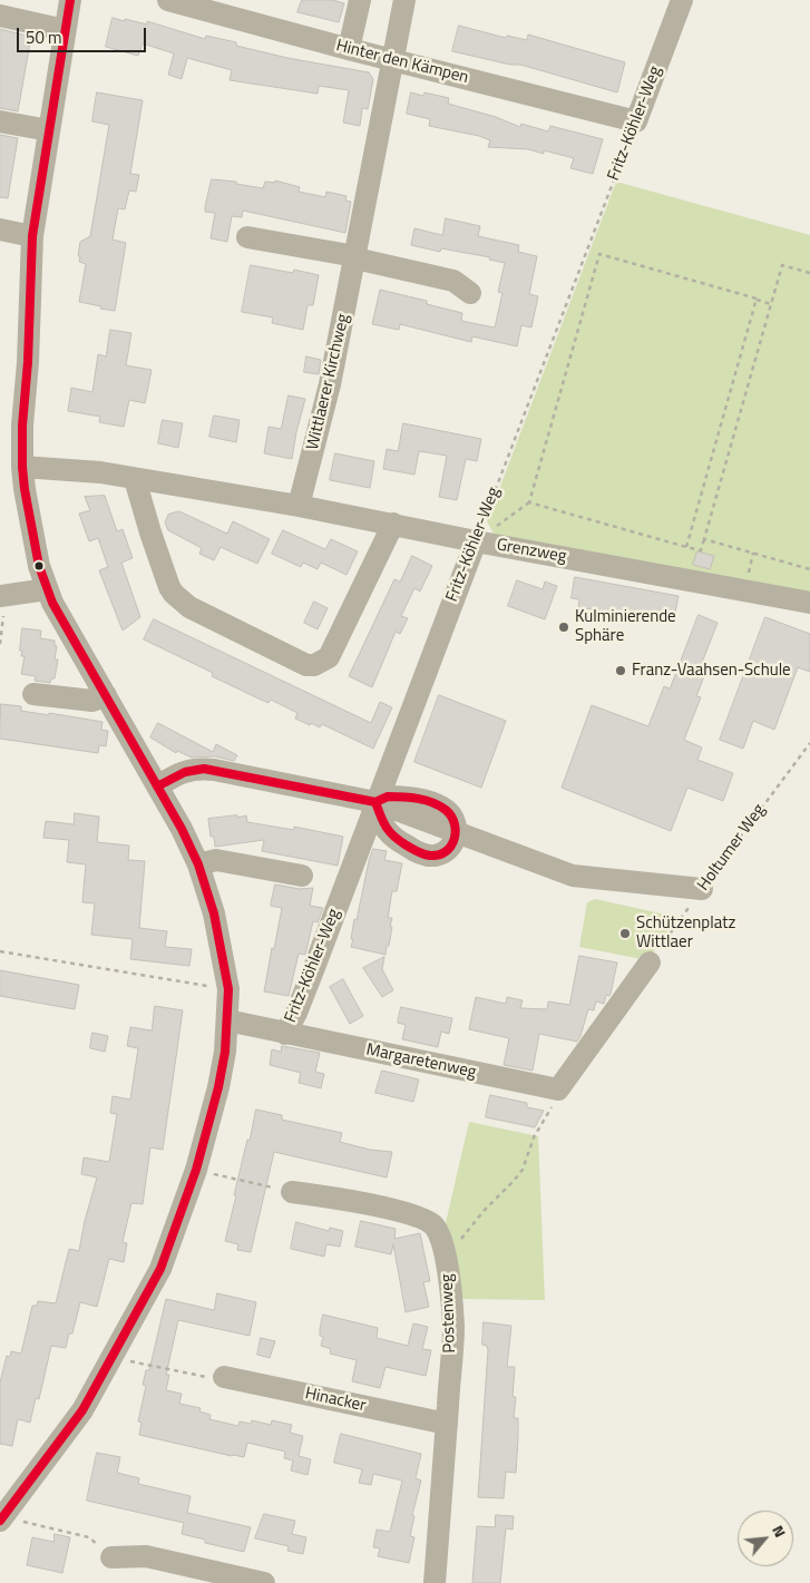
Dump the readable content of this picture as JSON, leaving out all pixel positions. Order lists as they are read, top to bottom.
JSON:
{
  "streets": {
    "street": [
      "Hinter den Kämpen",
      "Fritz-Köhler-Weg",
      "Wittlaerer Kirchweg",
      "Grenzweg",
      "Margaretenweg",
      "Postenweg",
      "Hinacker"
    ],
    "path": ["Holtumer Weg"]
  },
  "crossings": [
    ["Hinter den Kämpen", "Fritz-Köhler-Weg"],
    ["Hinter den Kämpen", "Wittlaerer Kirchweg"],
    ["Fritz-Köhler-Weg", "Grenzweg"],
    ["Fritz-Köhler-Weg", "Margaretenweg"],
    ["Wittlaerer Kirchweg", "Grenzweg"],
    ["Postenweg", "Hinacker"]
  ],
  "places": ["Kulminierende Sphäre", "Franz-Vaahsen-Schule", "Schützenplatz Wittlaer"],
  "scale_bar": "50 m",
  "north": "top right"
}
